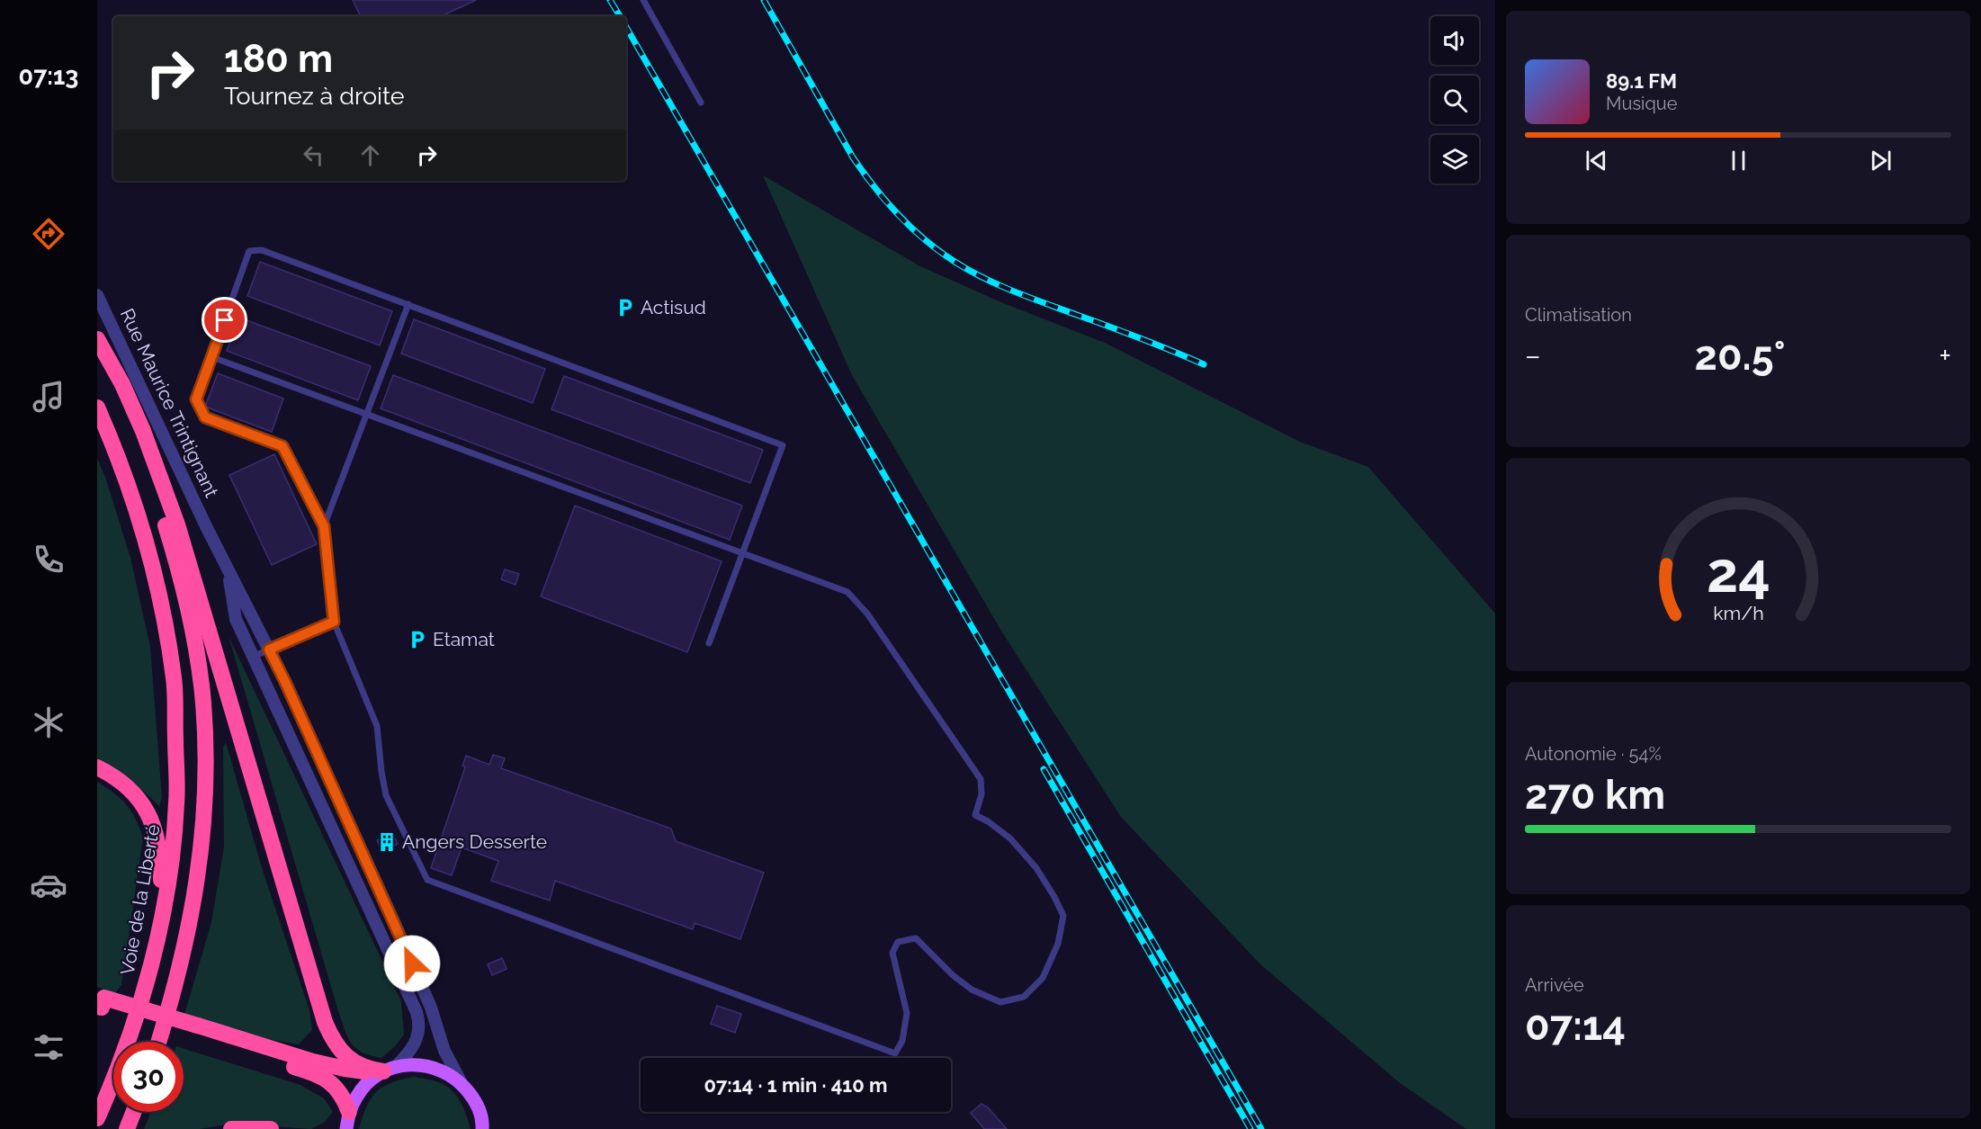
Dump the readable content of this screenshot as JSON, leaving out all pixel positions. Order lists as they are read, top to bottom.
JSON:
{
  "streets": {
    "highway": ["Voie de la Liberté"],
    "street": ["Rue Maurice Trintignant"]
  },
  "places": {
    "parking": ["Actisud", "Etamat"],
    "building": ["Angers Desserte"]
  },
  "page": {
    "tabs": "07:13",
    "turn": ["180 m", "Tournez à droite"],
    "song": ["89.1 FM", "Musique"],
    "tile": [
      "Climatisation",
      ["Autonomie · 54%", "270 km"],
      ["Arrivée", "07:14"]
    ],
    "heat": ["−", "20.5°", "+"],
    "limit": "30",
    "trip": "07:14 · 1 min · 410 m",
    "gauge": ["24", "km/h"]
  }
}
